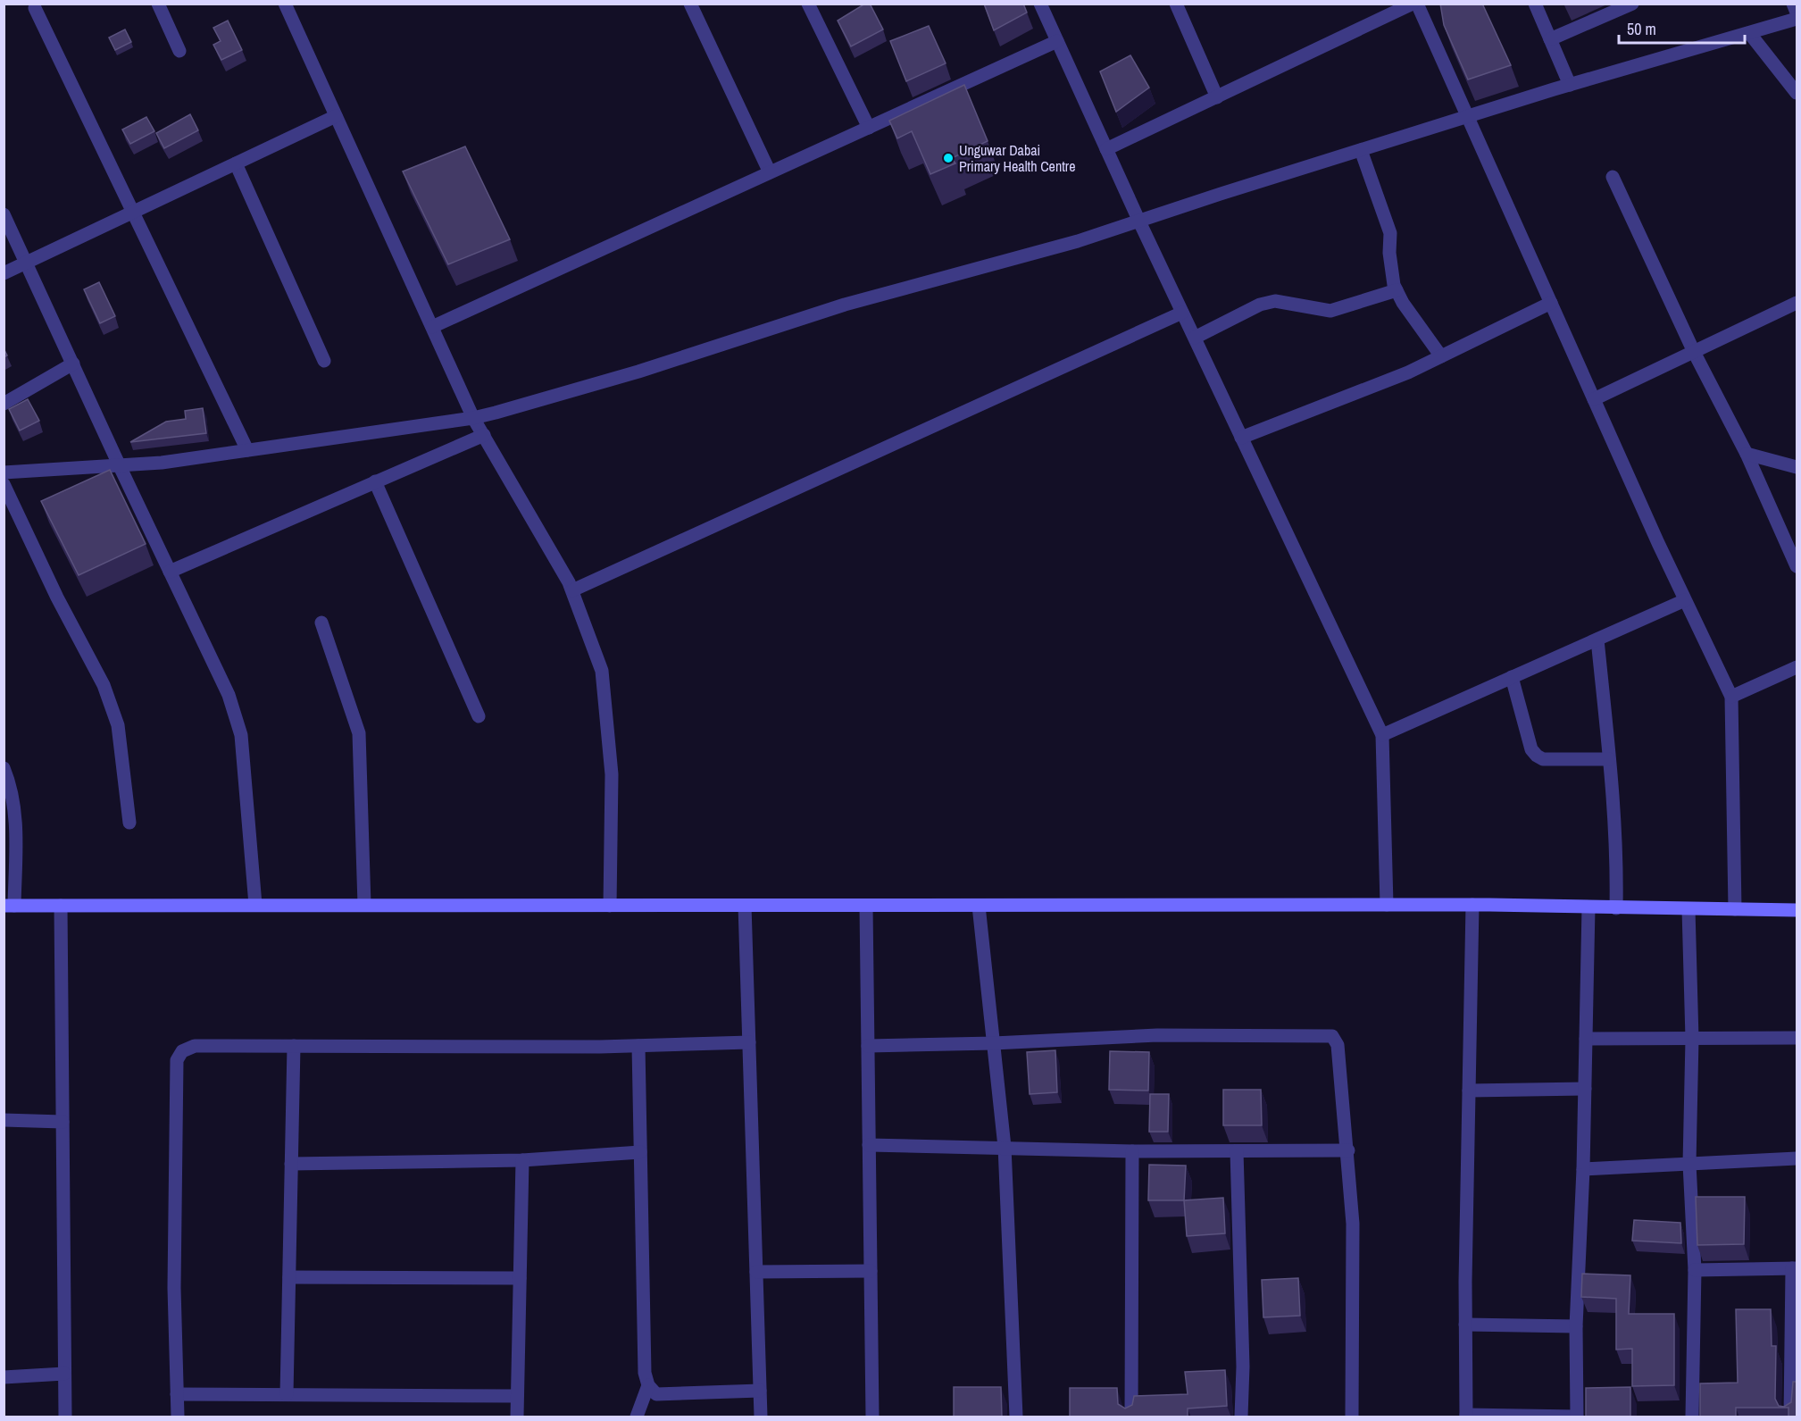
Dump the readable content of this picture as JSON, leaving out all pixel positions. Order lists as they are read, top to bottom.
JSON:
{
  "places": ["Unguwar Dabai Primary Health Centre"],
  "scale_bar": "50 m"
}
